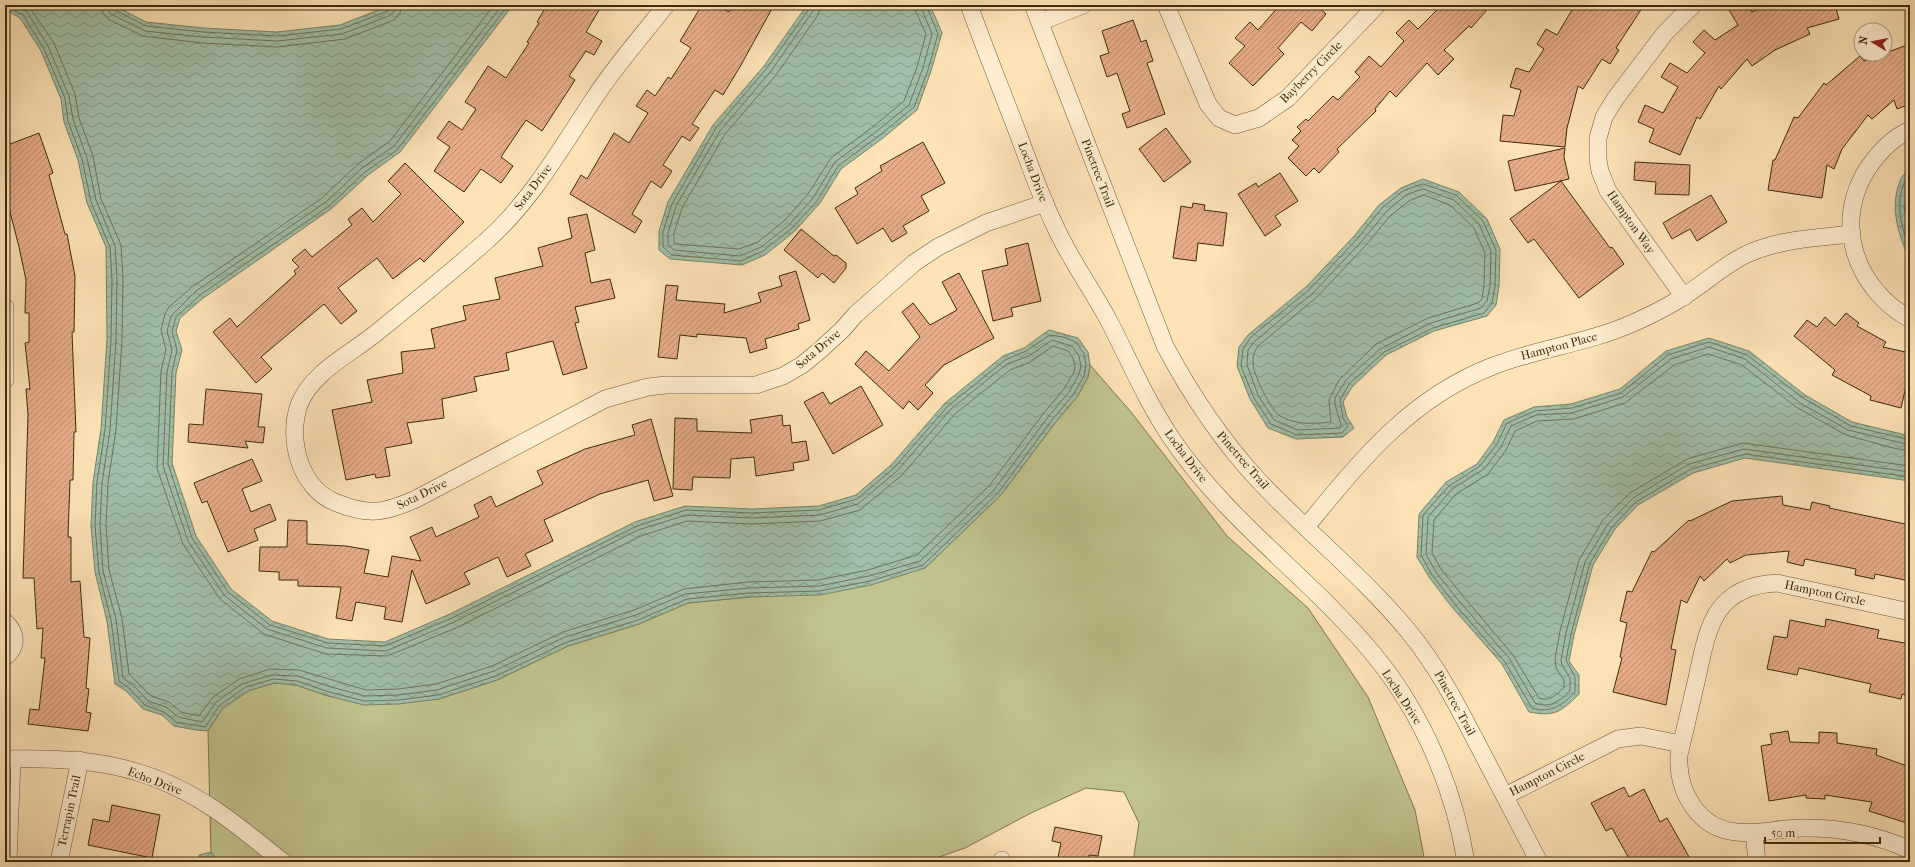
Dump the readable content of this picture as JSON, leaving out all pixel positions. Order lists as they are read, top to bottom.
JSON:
{
  "streets": {
    "street": [
      "Bayberry Circle",
      "Locha Drive",
      "Pinetree Trail",
      "Sota Drive",
      "Hampton Way",
      "Hampton Place",
      "Hampton Circle",
      "Echo Drive",
      "Terrapin Trail"
    ]
  },
  "crossings": [
    ["Locha Drive", "Sota Drive"],
    ["Pinetree Trail", "Hampton Place"],
    ["Pinetree Trail", "Hampton Circle"],
    ["Hampton Way", "Hampton Place"],
    ["Echo Drive", "Terrapin Trail"]
  ],
  "scale_bar": "50 m",
  "north": "left"
}
